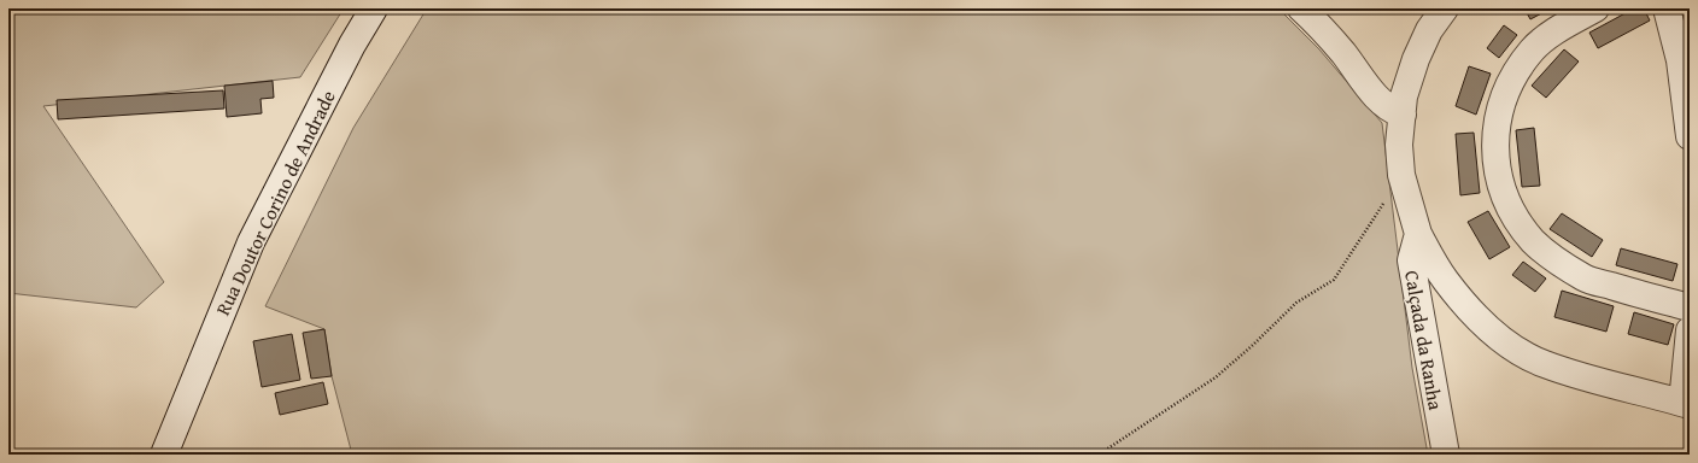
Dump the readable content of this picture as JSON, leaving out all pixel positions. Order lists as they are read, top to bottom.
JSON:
{
  "streets": {
    "street": ["Rua Doutor Corino de Andrade", "Calçada da Ranha"]
  }
}
